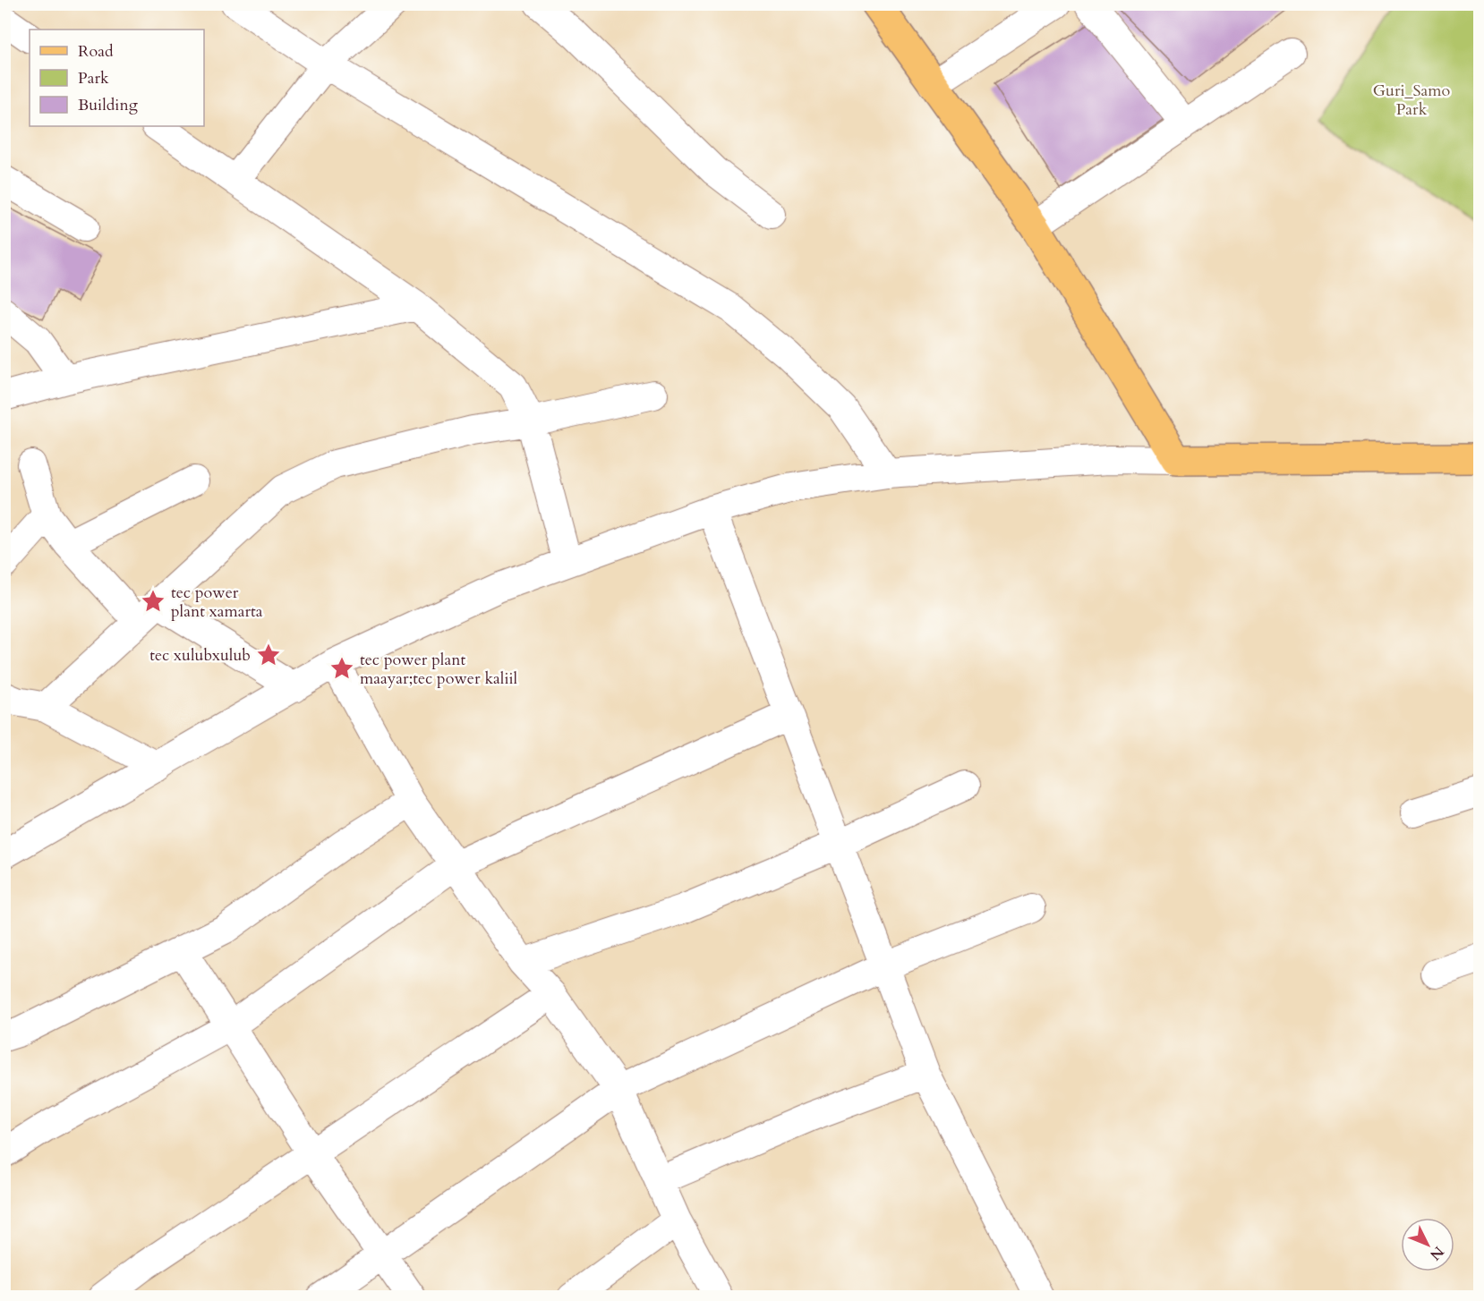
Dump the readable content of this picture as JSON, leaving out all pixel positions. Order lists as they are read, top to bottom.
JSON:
{
  "parks": ["Guri_Samo Park"],
  "places": {
    "place": ["tec power plant xamarta", "tec xulubxulub", "tec power plant maayar;tec power kaliil"]
  },
  "legend": ["Road", "Park", "Building"],
  "north": "bottom right"
}
